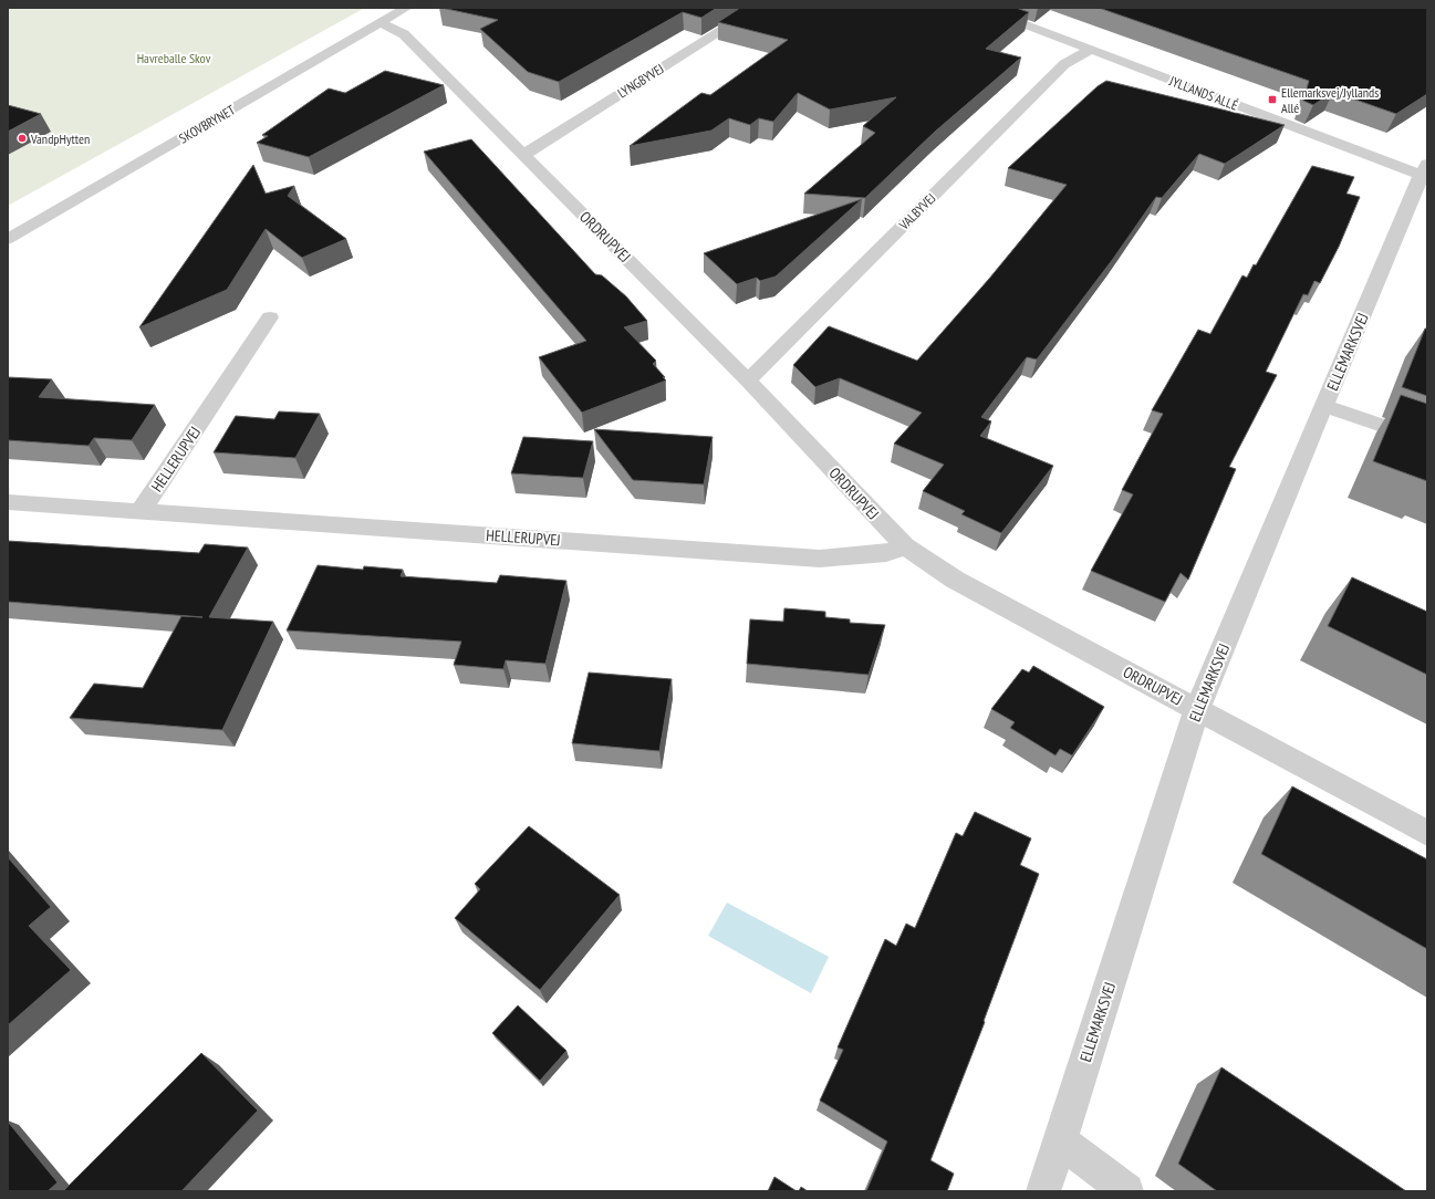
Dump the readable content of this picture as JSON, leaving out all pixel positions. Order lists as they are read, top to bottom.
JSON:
{
  "streets": {
    "street": [
      "LYNGBYVEJ",
      "JYLLANDS ALLÉ",
      "SKOVBRYNET",
      "VALBYVEJ",
      "ORDRUPVEJ",
      "ELLEMARKSVEJ",
      "HELLERUPVEJ"
    ]
  },
  "crossings": [
    ["LYNGBYVEJ", "ORDRUPVEJ"],
    ["JYLLANDS ALLÉ", "VALBYVEJ"],
    ["JYLLANDS ALLÉ", "ELLEMARKSVEJ"],
    ["SKOVBRYNET", "ORDRUPVEJ"],
    ["VALBYVEJ", "ORDRUPVEJ"],
    ["ORDRUPVEJ", "ELLEMARKSVEJ"],
    ["ORDRUPVEJ", "HELLERUPVEJ"]
  ],
  "parks": ["Havreballe Skov"],
  "places": {
    "transit": ["Ellemarksvej/Jyllands Allé"],
    "other": ["VandpHytten"]
  }
}
